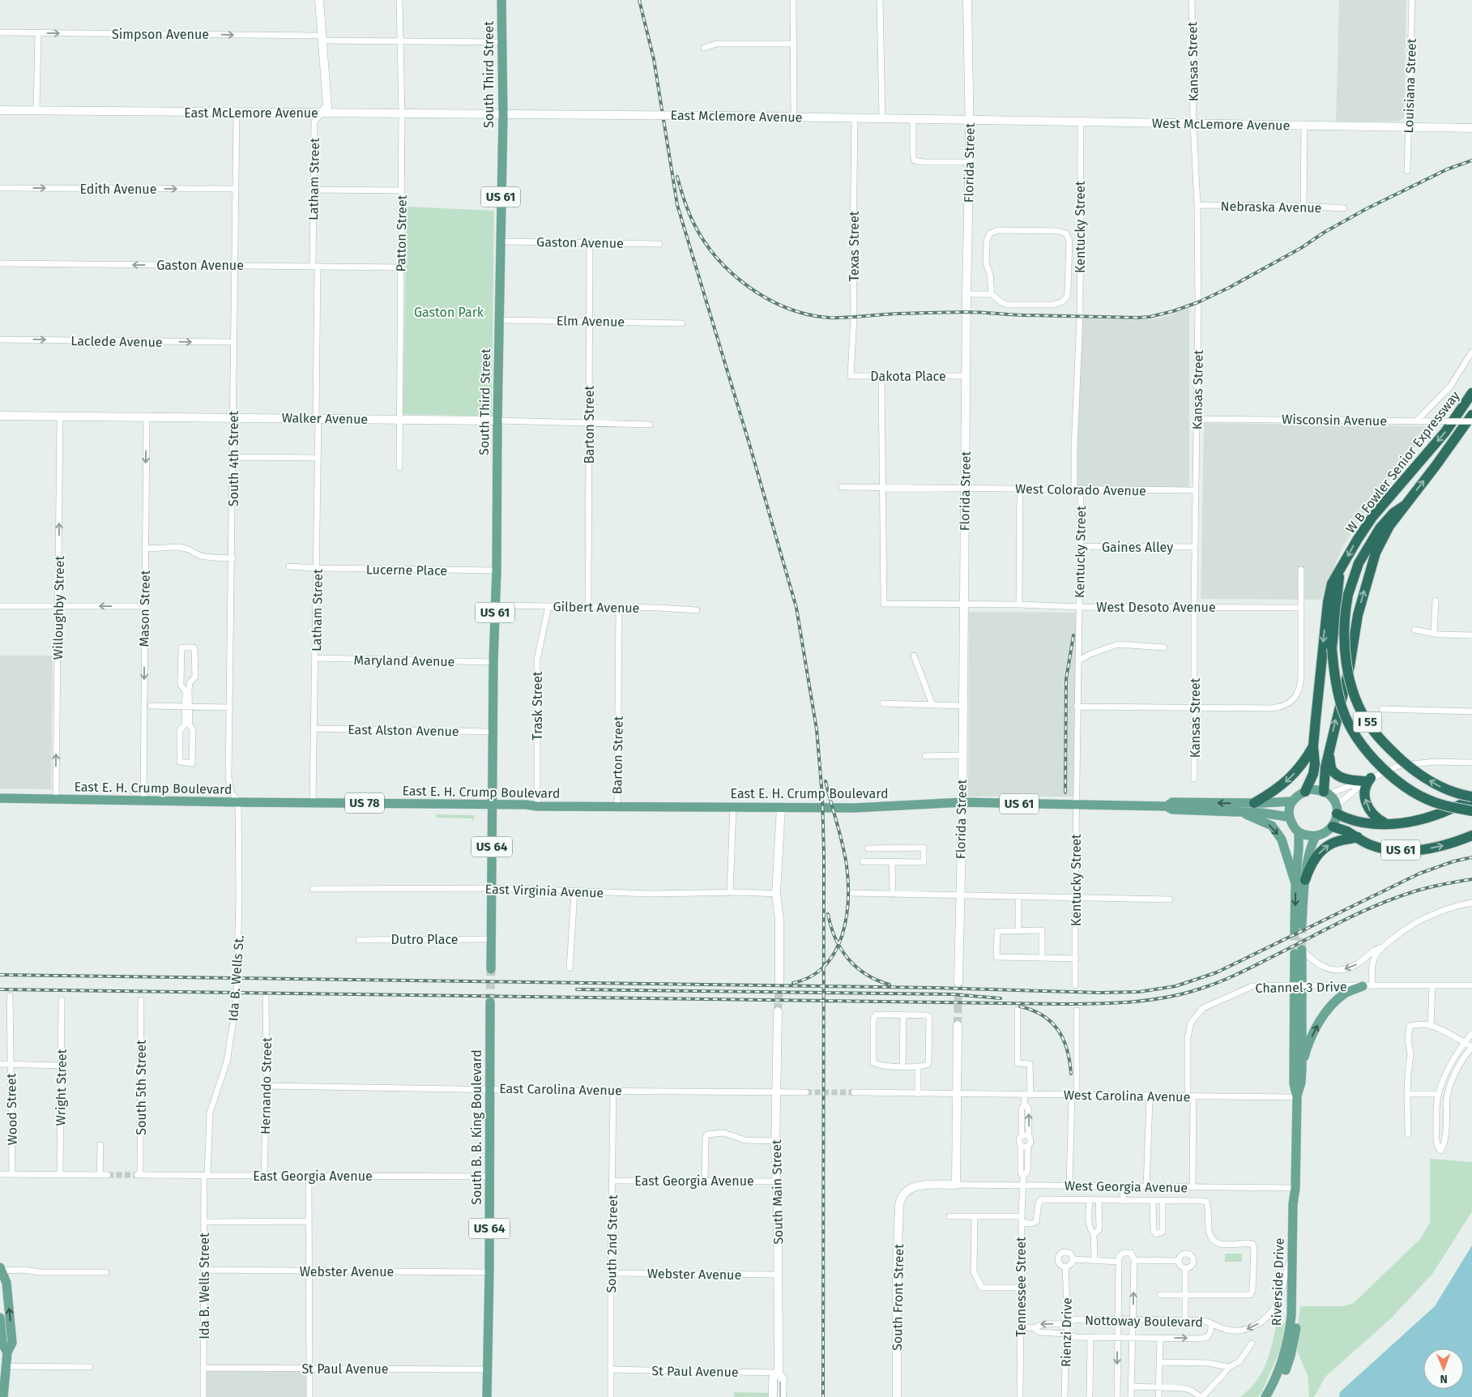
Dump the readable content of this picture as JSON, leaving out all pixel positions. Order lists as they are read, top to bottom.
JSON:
{
  "streets": {
    "highway": ["US 61", "W B Fowler Senior Expressway", "I 55"],
    "main road": [
      "South Third Street",
      "East McLemore Avenue",
      "East Mclemore Avenue",
      "West McLemore Avenue",
      "Florida Street",
      "Latham Street",
      "Walker Avenue",
      "East E. H. Crump Boulevard",
      "US 78",
      "US 64",
      "South B. B. King Boulevard",
      "South Main Street",
      "Riverside Drive",
      "South Front Street"
    ],
    "street": [
      "Simpson Avenue",
      "Kansas Street",
      "Louisiana Street",
      "Edith Avenue",
      "Nebraska Avenue",
      "Kentucky Street",
      "Patton Street",
      "Gaston Avenue",
      "Texas Street",
      "Elm Avenue",
      "Laclede Avenue",
      "Dakota Place",
      "Wisconsin Avenue",
      "Barton Street",
      "South 4th Street",
      "West Colorado Avenue",
      "Gaines Alley",
      "Lucerne Place",
      "Gilbert Avenue",
      "West Desoto Avenue",
      "Willoughby Street",
      "Mason Street",
      "Maryland Avenue",
      "Trask Street",
      "East Alston Avenue",
      "East Virginia Avenue",
      "Dutro Place",
      "Ida B. Wells St.",
      "Channel 3 Drive",
      "Hernando Street",
      "Wright Street",
      "South 5th Street",
      "East Carolina Avenue",
      "West Carolina Avenue",
      "Wood Street",
      "East Georgia Avenue",
      "West Georgia Avenue",
      "South 2nd Street",
      "Webster Avenue",
      "Ida B. Wells Street",
      "Tennessee Street",
      "Nottoway Boulevard",
      "Rienzi Drive",
      "St Paul Avenue"
    ]
  },
  "crossings": [
    ["Simpson Avenue", "South Third Street"],
    ["Simpson Avenue", "Latham Street"],
    ["Simpson Avenue", "Patton Street"],
    ["Kansas Street", "West McLemore Avenue"],
    ["Kansas Street", "Nebraska Avenue"],
    ["Kansas Street", "Wisconsin Avenue"],
    ["Kansas Street", "West Colorado Avenue"],
    ["Kansas Street", "Gaines Alley"],
    ["Kansas Street", "West Desoto Avenue"],
    ["South Third Street", "East McLemore Avenue"],
    ["South Third Street", "East Mclemore Avenue"],
    ["South Third Street", "Gaston Avenue"],
    ["South Third Street", "Elm Avenue"],
    ["South Third Street", "Walker Avenue"],
    ["South Third Street", "Lucerne Place"],
    ["South Third Street", "Gilbert Avenue"],
    ["South Third Street", "Maryland Avenue"],
    ["South Third Street", "East Alston Avenue"],
    ["South Third Street", "East E. H. Crump Boulevard"],
    ["South Third Street", "US 64"],
    ["Louisiana Street", "West McLemore Avenue"],
    ["East McLemore Avenue", "East Mclemore Avenue"],
    ["East McLemore Avenue", "Latham Street"],
    ["East McLemore Avenue", "Patton Street"],
    ["East McLemore Avenue", "South 4th Street"],
    ["East Mclemore Avenue", "West McLemore Avenue"],
    ["East Mclemore Avenue", "Florida Street"],
    ["East Mclemore Avenue", "Texas Street"],
    ["West McLemore Avenue", "Florida Street"],
    ["West McLemore Avenue", "Kentucky Street"],
    ["Florida Street", "US 61"],
    ["Florida Street", "Dakota Place"],
    ["Florida Street", "West Colorado Avenue"],
    ["Florida Street", "West Desoto Avenue"],
    ["Florida Street", "East E. H. Crump Boulevard"],
    ["Latham Street", "Gaston Avenue"],
    ["Latham Street", "Walker Avenue"],
    ["Latham Street", "Lucerne Place"],
    ["Latham Street", "Maryland Avenue"],
    ["Latham Street", "East Alston Avenue"],
    ["Latham Street", "East E. H. Crump Boulevard"],
    ["Edith Avenue", "South 4th Street"],
    ["US 61", "Kentucky Street"],
    ["US 61", "East E. H. Crump Boulevard"],
    ["Kentucky Street", "West Colorado Avenue"],
    ["Kentucky Street", "Gaines Alley"],
    ["Kentucky Street", "West Desoto Avenue"],
    ["Patton Street", "Gaston Avenue"],
    ["Patton Street", "Walker Avenue"],
    ["Gaston Avenue", "Barton Street"],
    ["Gaston Avenue", "South 4th Street"],
    ["Texas Street", "Dakota Place"],
    ["Elm Avenue", "Barton Street"],
    ["Laclede Avenue", "South 4th Street"],
    ["Walker Avenue", "Barton Street"],
    ["Walker Avenue", "South 4th Street"],
    ["Walker Avenue", "Willoughby Street"],
    ["Walker Avenue", "Mason Street"],
    ["Barton Street", "Gilbert Avenue"],
    ["Barton Street", "East E. H. Crump Boulevard"],
    ["South 4th Street", "East E. H. Crump Boulevard"],
    ["South 4th Street", "Ida B. Wells St."],
    ["West Colorado Avenue", "West Desoto Avenue"],
    ["Gilbert Avenue", "Trask Street"],
    ["Willoughby Street", "East E. H. Crump Boulevard"],
    ["Mason Street", "East E. H. Crump Boulevard"],
    ["Trask Street", "East E. H. Crump Boulevard"],
    ["East E. H. Crump Boulevard", "US 64"],
    ["East E. H. Crump Boulevard", "Ida B. Wells St."],
    ["US 64", "East Virginia Avenue"],
    ["US 64", "Dutro Place"],
    ["Ida B. Wells St.", "East Georgia Avenue"],
    ["Ida B. Wells St.", "Ida B. Wells Street"],
    ["Channel 3 Drive", "West Carolina Avenue"],
    ["Hernando Street", "East Carolina Avenue"],
    ["Hernando Street", "East Georgia Avenue"],
    ["South 5th Street", "East Georgia Avenue"],
    ["East Carolina Avenue", "South B. B. King Boulevard"],
    ["East Carolina Avenue", "South Main Street"],
    ["East Carolina Avenue", "South 2nd Street"],
    ["West Carolina Avenue", "Riverside Drive"],
    ["South B. B. King Boulevard", "East Georgia Avenue"],
    ["South B. B. King Boulevard", "Webster Avenue"],
    ["South B. B. King Boulevard", "St Paul Avenue"],
    ["East Georgia Avenue", "South Main Street"],
    ["East Georgia Avenue", "South 2nd Street"],
    ["East Georgia Avenue", "Ida B. Wells Street"],
    ["West Georgia Avenue", "Riverside Drive"],
    ["West Georgia Avenue", "Tennessee Street"],
    ["West Georgia Avenue", "South Front Street"],
    ["South Main Street", "Webster Avenue"],
    ["South Main Street", "St Paul Avenue"],
    ["South 2nd Street", "Webster Avenue"],
    ["South 2nd Street", "St Paul Avenue"],
    ["Webster Avenue", "Ida B. Wells Street"],
    ["Ida B. Wells Street", "St Paul Avenue"],
    ["Tennessee Street", "Nottoway Boulevard"],
    ["Nottoway Boulevard", "Rienzi Drive"]
  ],
  "one_way": [
    "Simpson Avenue",
    "Edith Avenue",
    "Gaston Avenue",
    "Laclede Avenue",
    "Willoughby Street",
    "Mason Street"
  ],
  "parks": ["Gaston Park"],
  "north": "bottom"
}
